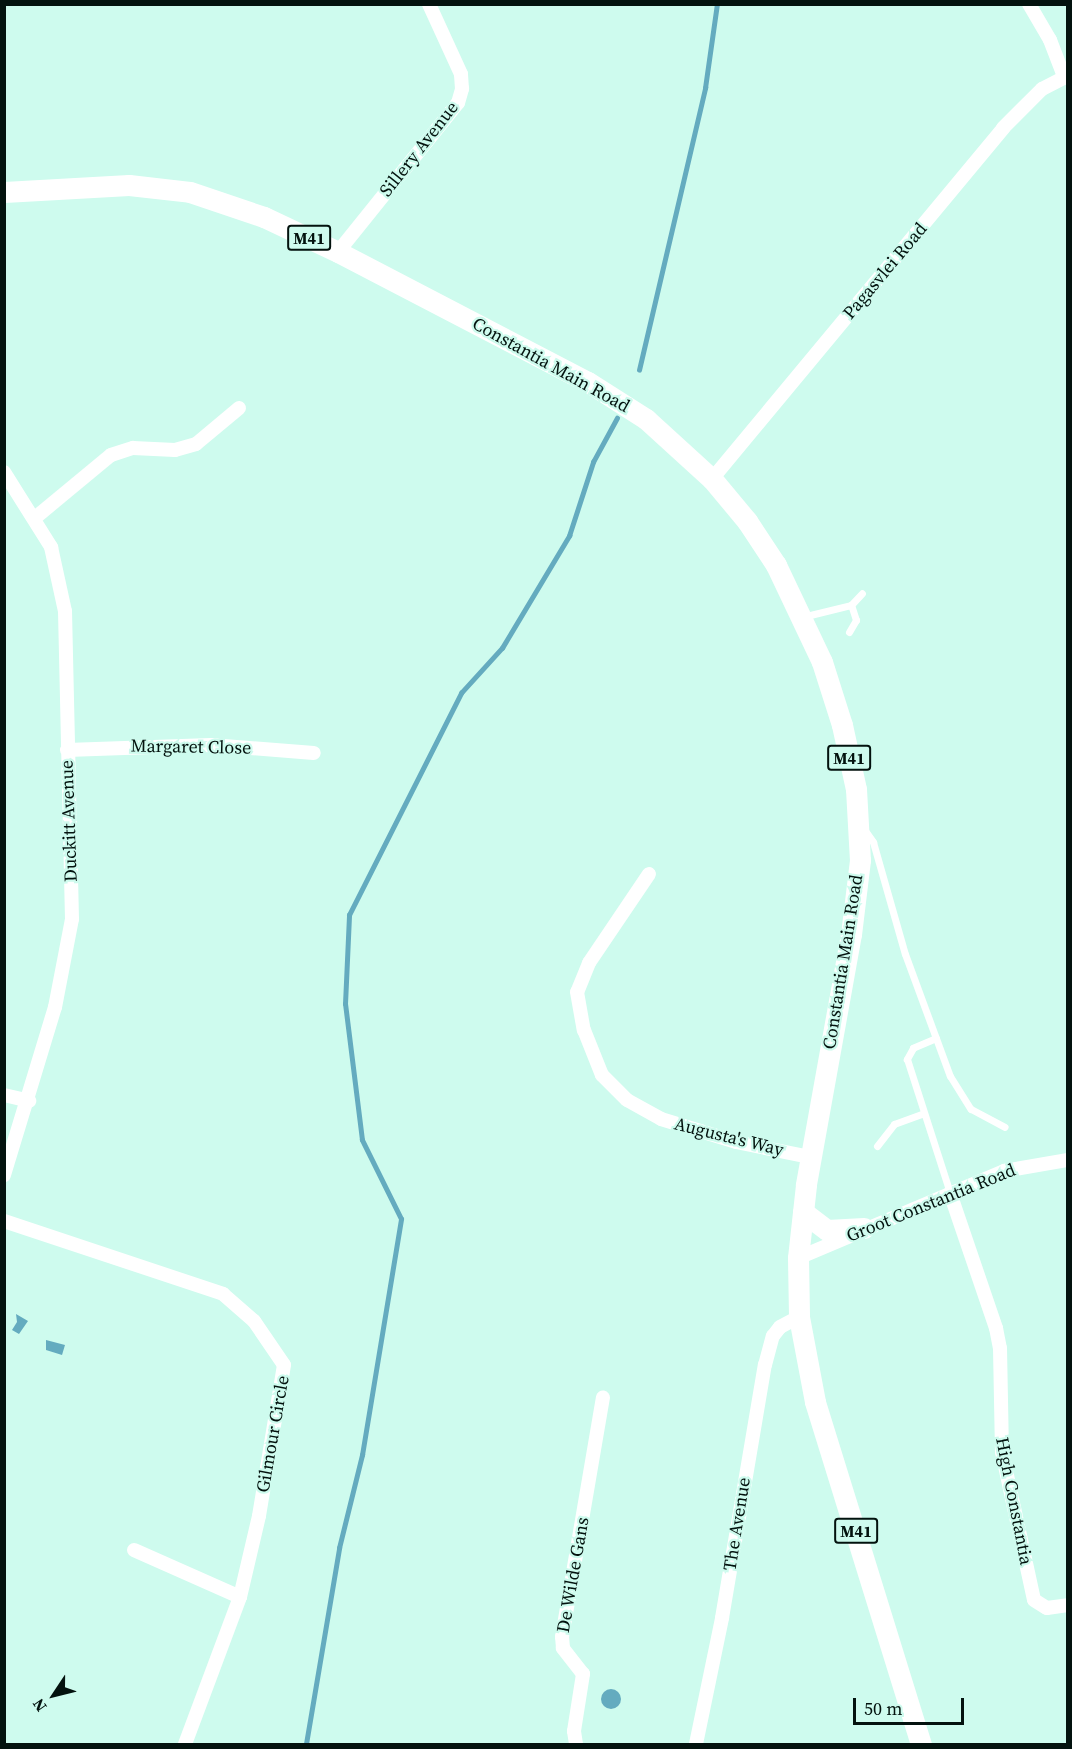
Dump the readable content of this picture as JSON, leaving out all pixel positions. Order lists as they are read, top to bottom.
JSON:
{
  "streets": {
    "main road": ["M41", "Constantia Main Road"],
    "street": [
      "Sillery Avenue",
      "Pagasvlei Road",
      "Margaret Close",
      "Duckitt Avenue",
      "Augusta's Way",
      "Groot Constantia Road",
      "Gilmour Circle",
      "High Constantia",
      "The Avenue",
      "De Wilde Gans"
    ]
  },
  "crossings": [
    ["Sillery Avenue", "Constantia Main Road"],
    ["Pagasvlei Road", "Constantia Main Road"],
    ["Constantia Main Road", "Augusta's Way"],
    ["Constantia Main Road", "Groot Constantia Road"],
    ["Constantia Main Road", "The Avenue"],
    ["Margaret Close", "Duckitt Avenue"],
    ["Groot Constantia Road", "High Constantia"]
  ],
  "scale_bar": "50 m",
  "north": "bottom left"
}
